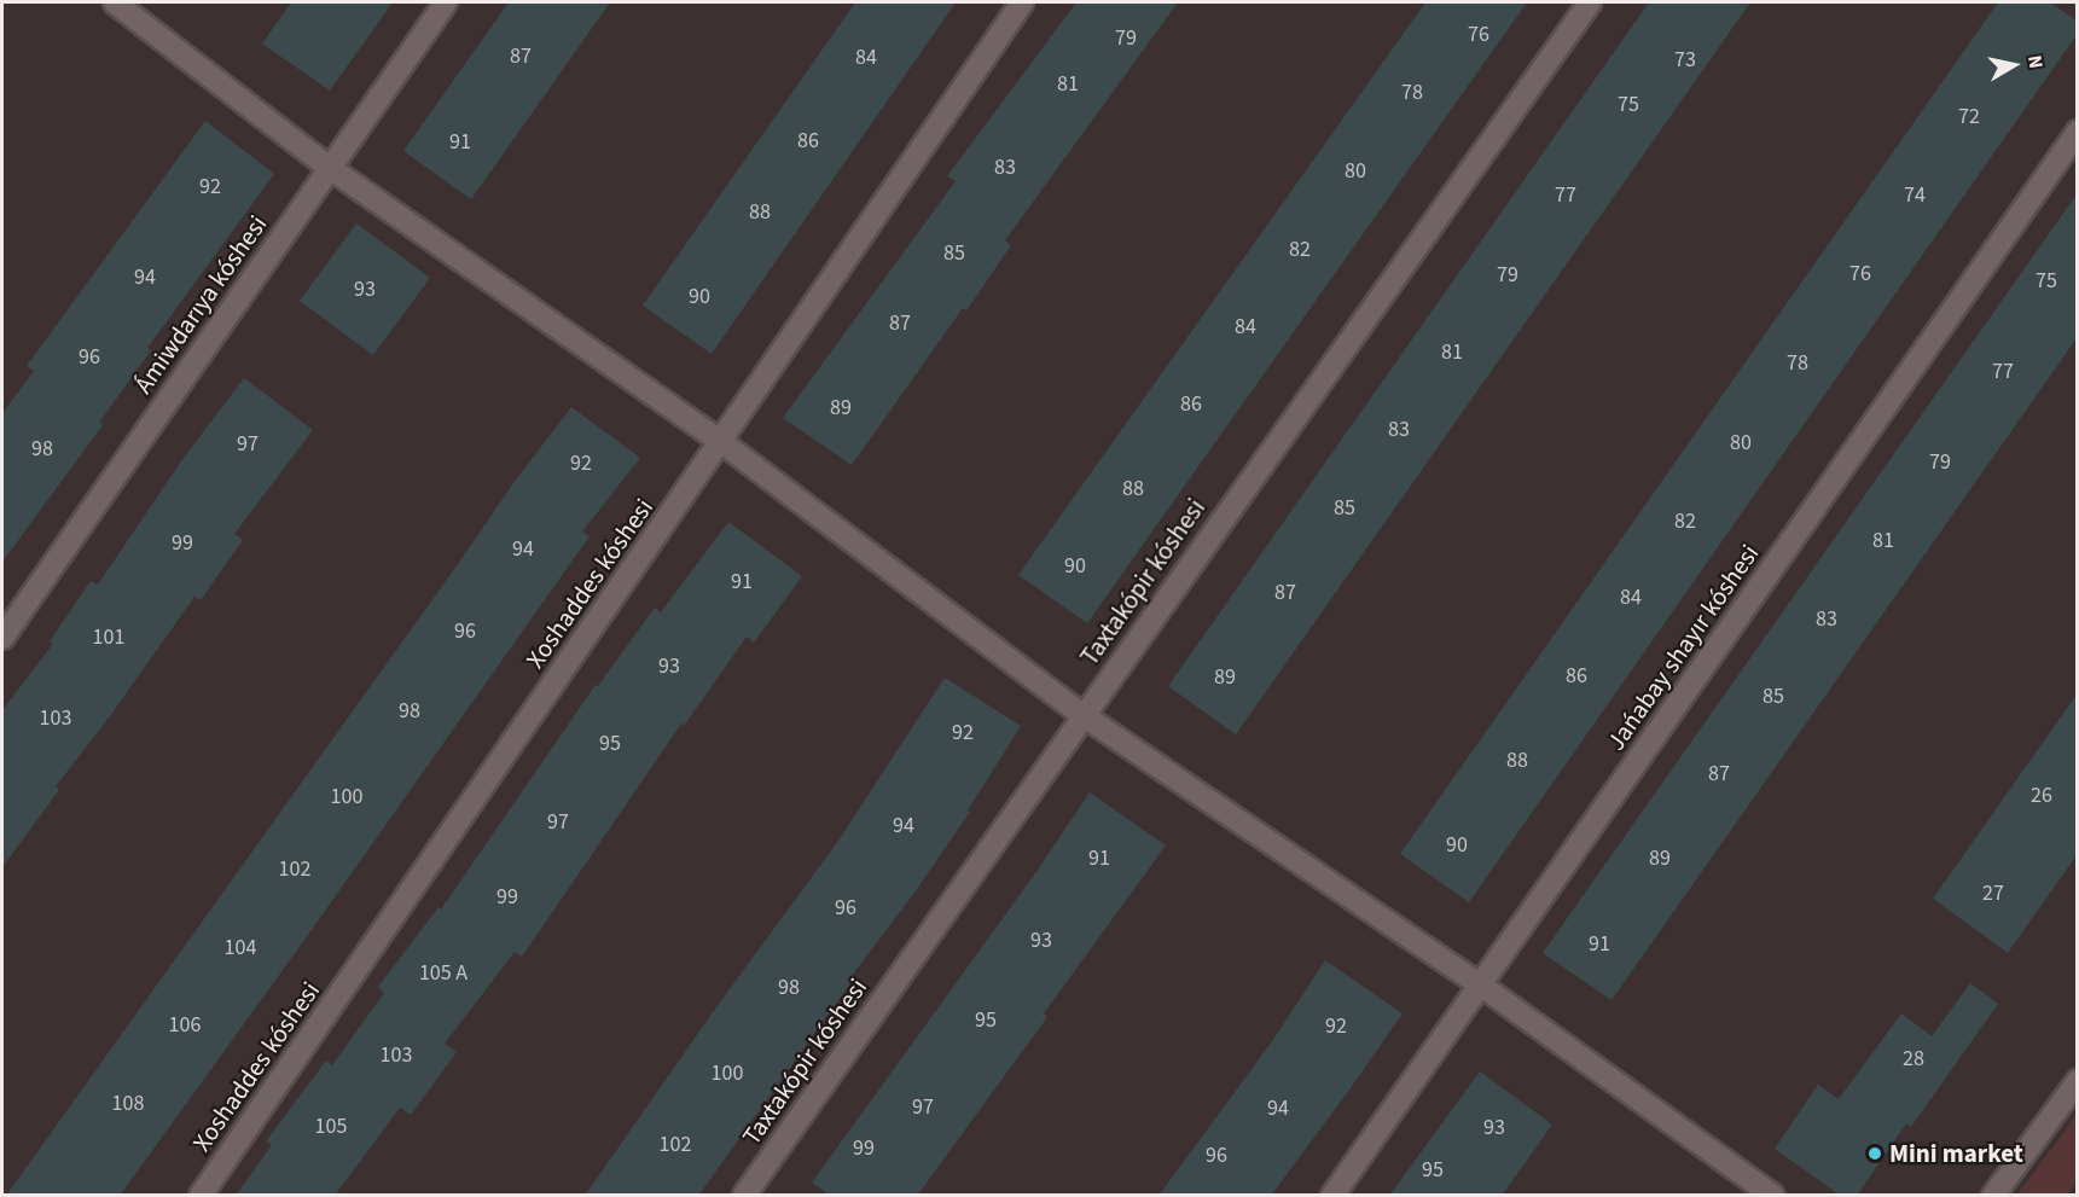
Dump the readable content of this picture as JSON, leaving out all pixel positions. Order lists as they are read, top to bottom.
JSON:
{
  "streets": {
    "street": [
      "Ámiwdarıya kóshesi",
      "Taxtakópir kóshesi",
      "Xoshaddes kóshesi",
      "Jańabay shayır kóshesi"
    ]
  },
  "places": ["Mini market"],
  "house_numbers": [
    "76",
    "79",
    "87",
    "84",
    "73",
    "81",
    "78",
    "75",
    "72",
    "86",
    "91",
    "83",
    "80",
    "92",
    "77",
    "74",
    "88",
    "82",
    "85",
    "76",
    "79",
    "94",
    "75",
    "93",
    "90",
    "87",
    "84",
    "81",
    "96",
    "78",
    "77",
    "86",
    "89",
    "83",
    "80",
    "97",
    "98",
    "79",
    "92",
    "88",
    "85",
    "82",
    "81",
    "99",
    "94",
    "90",
    "91",
    "87",
    "84",
    "83",
    "96",
    "101",
    "93",
    "86",
    "89",
    "85",
    "98",
    "103",
    "92",
    "95",
    "88",
    "87",
    "26",
    "100",
    "97",
    "94",
    "90",
    "91",
    "89",
    "102",
    "27",
    "99",
    "96",
    "93",
    "91",
    "104",
    "105 А",
    "98",
    "95",
    "106",
    "92",
    "103",
    "28",
    "100",
    "108",
    "97",
    "94",
    "105",
    "93",
    "102",
    "99",
    "96",
    "95"
  ],
  "north": "right"
}
